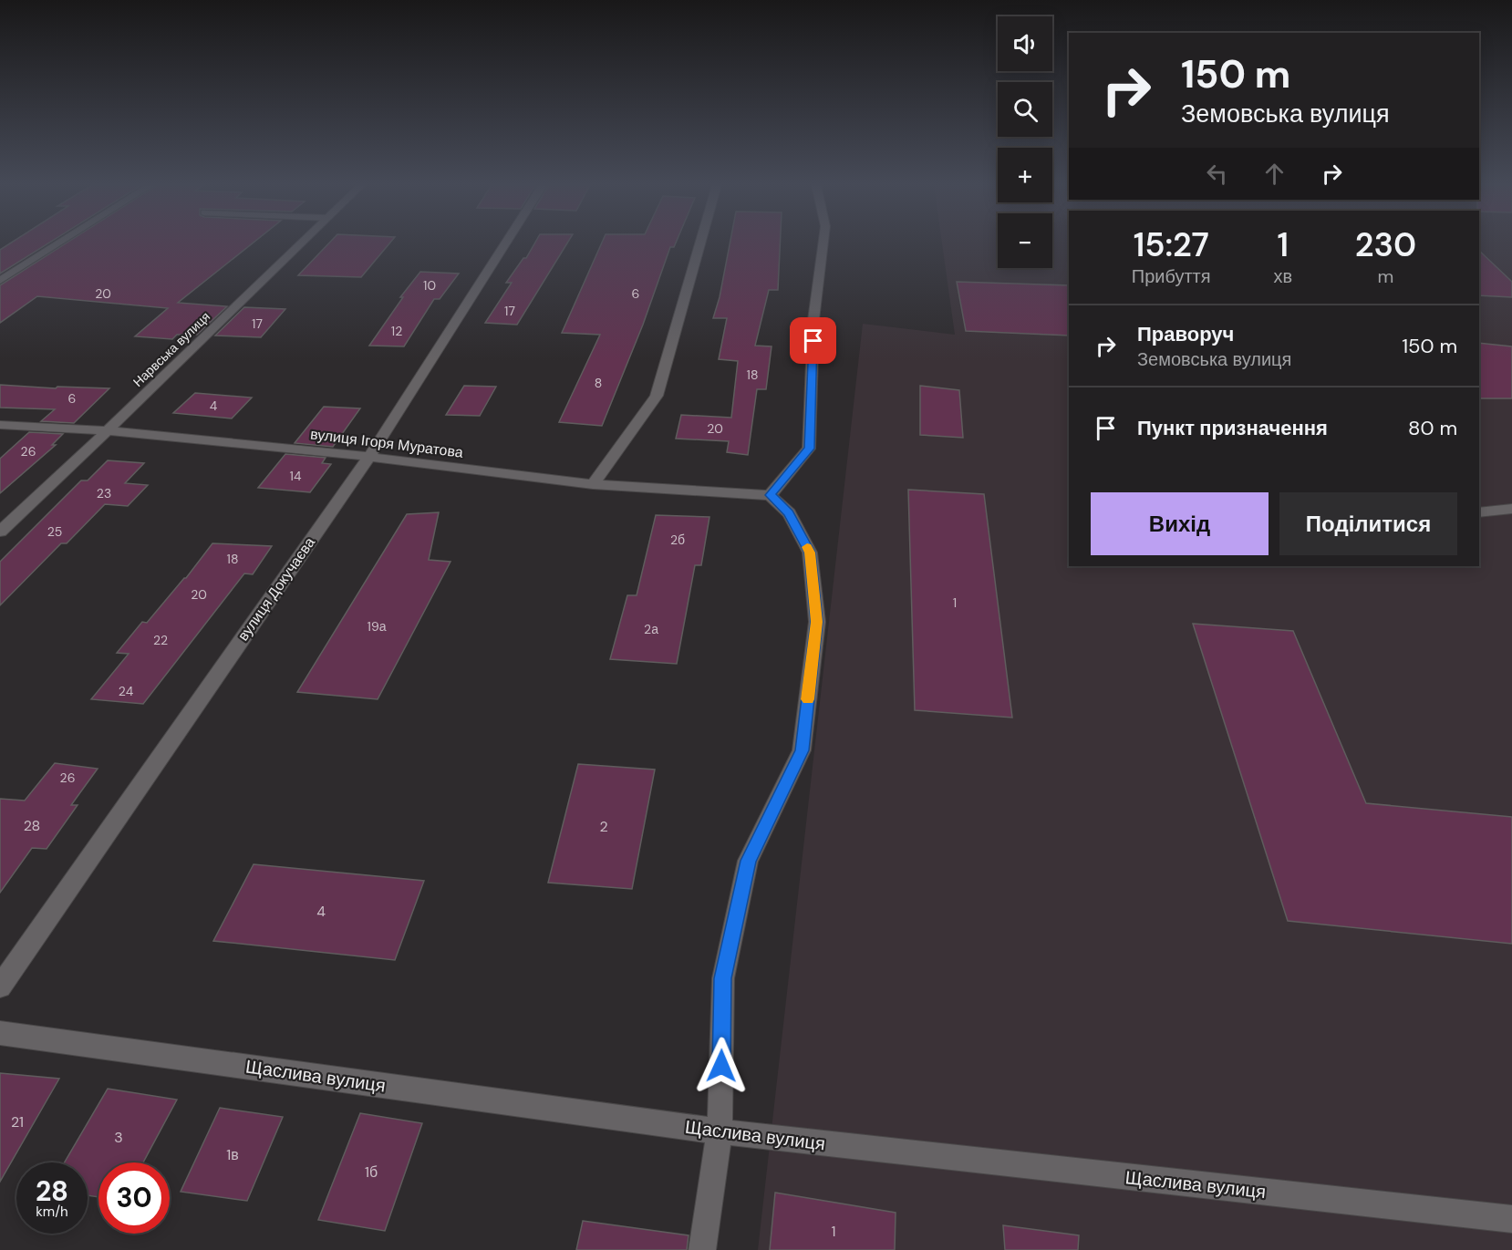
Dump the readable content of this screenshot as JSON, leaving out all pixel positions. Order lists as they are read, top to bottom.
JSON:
{
  "streets": {
    "street": [
      "Нарвська вулиця",
      "вулиця Ігоря Муратова",
      "вулиця Докучаєва",
      "Щаслива вулиця"
    ]
  },
  "crossings": [
    ["Нарвська вулиця", "вулиця Ігоря Муратова"],
    ["вулиця Ігоря Муратова", "вулиця Докучаєва"]
  ],
  "house_numbers": [
    "10",
    "20",
    "6",
    "17",
    "17",
    "12",
    "18",
    "8",
    "6",
    "4",
    "20",
    "26",
    "14",
    "23",
    "25",
    "2б",
    "18",
    "20",
    "1",
    "19а",
    "2а",
    "22",
    "24",
    "26",
    "28",
    "2",
    "4",
    "21",
    "3",
    "1в",
    "1б",
    "1"
  ],
  "page": {
    "map_buttons": ["+", "−"],
    "turn": ["150 m", "Земовська вулиця"],
    "eta": [
      "15:27",
      "Прибуття",
      "1",
      "хв",
      "230",
      "m"
    ],
    "list": [
      {
        "name": "Праворуч",
        "note": "Земовська вулиця",
        "value": "150 m"
      },
      {
        "name": "Пункт призначення",
        "value": "80 m"
      }
    ],
    "buttons": ["Вихід", "Поділитися"],
    "speed": "28 km/h",
    "limit": "30"
  }
}
